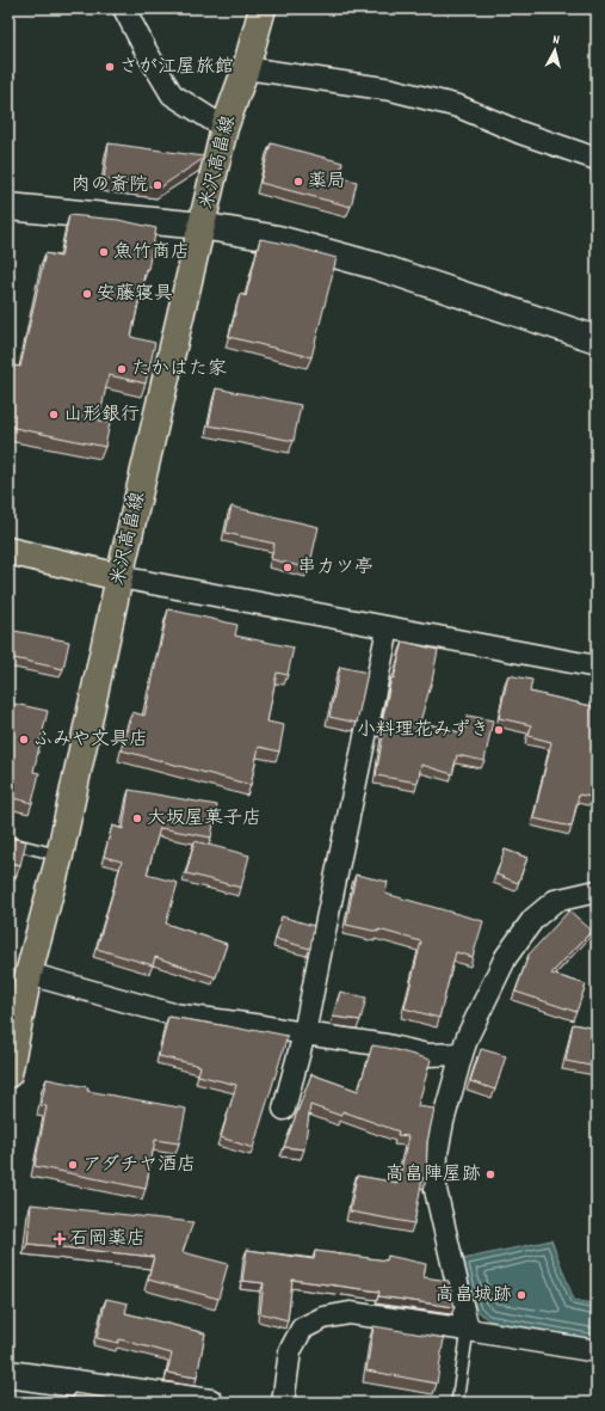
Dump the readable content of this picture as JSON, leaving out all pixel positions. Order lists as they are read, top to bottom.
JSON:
{
  "streets": {
    "main road": ["米沢高畠線"]
  },
  "places": {
    "other": [
      "さが江屋旅館",
      "薬局",
      "肉の斎院",
      "魚竹商店",
      "安藤寝具",
      "たかはた家",
      "山形銀行",
      "串カツ亭",
      "小料理花みずき",
      "ふみや文具店",
      "大坂屋菓子店",
      "アダチヤ酒店",
      "高畠陣屋跡",
      "高畠城跡"
    ],
    "health": ["石岡薬店"]
  },
  "north": "top"
}
